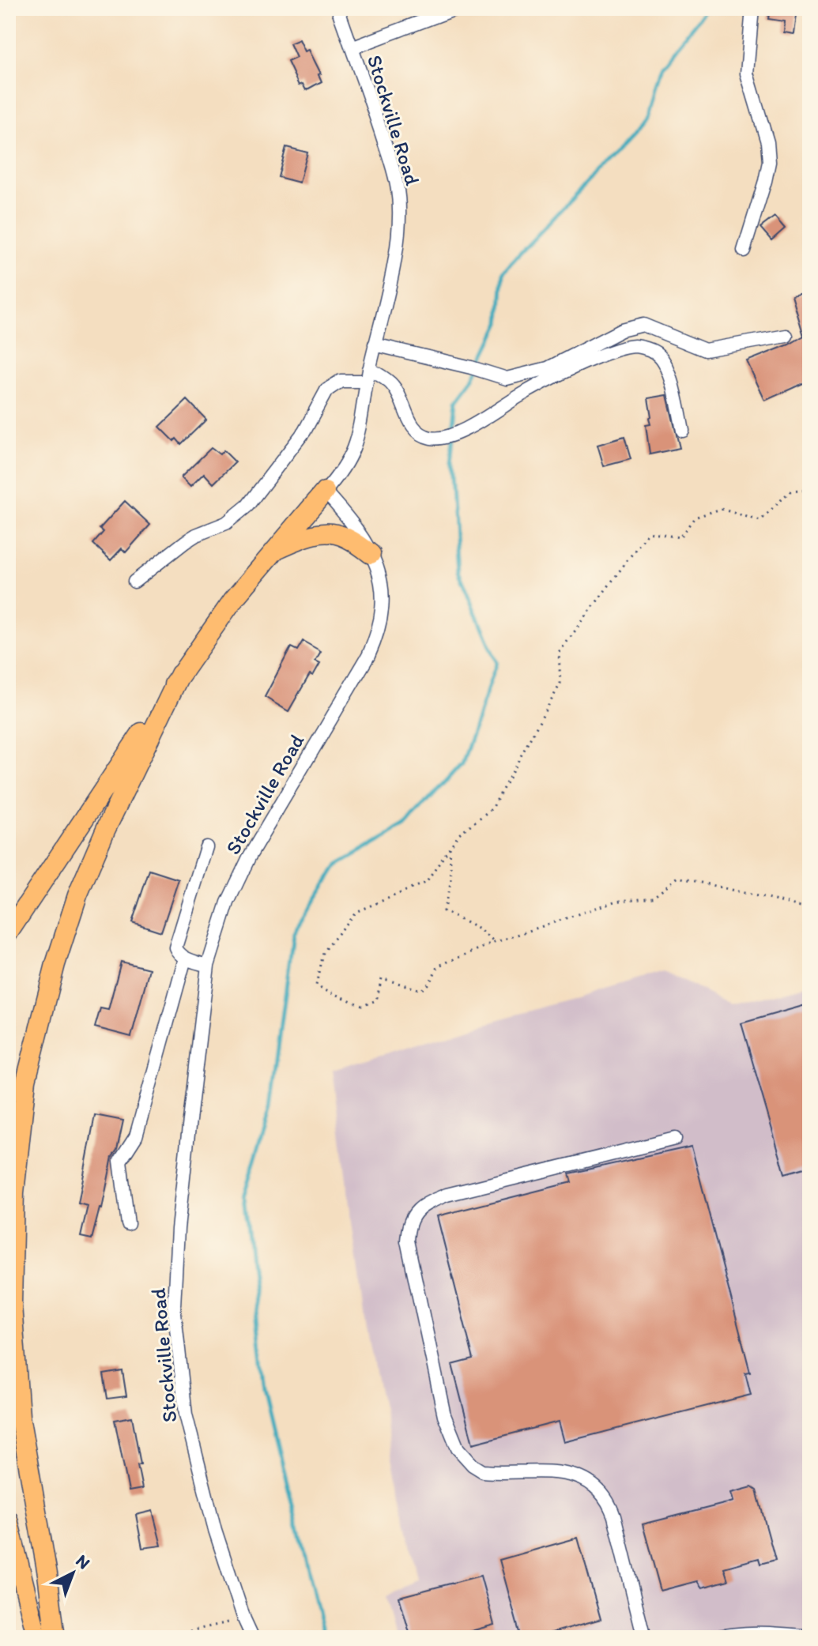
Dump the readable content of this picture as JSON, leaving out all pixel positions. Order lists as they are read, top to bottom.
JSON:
{
  "streets": {
    "street": ["Stockville Road"]
  },
  "north": "top right"
}
